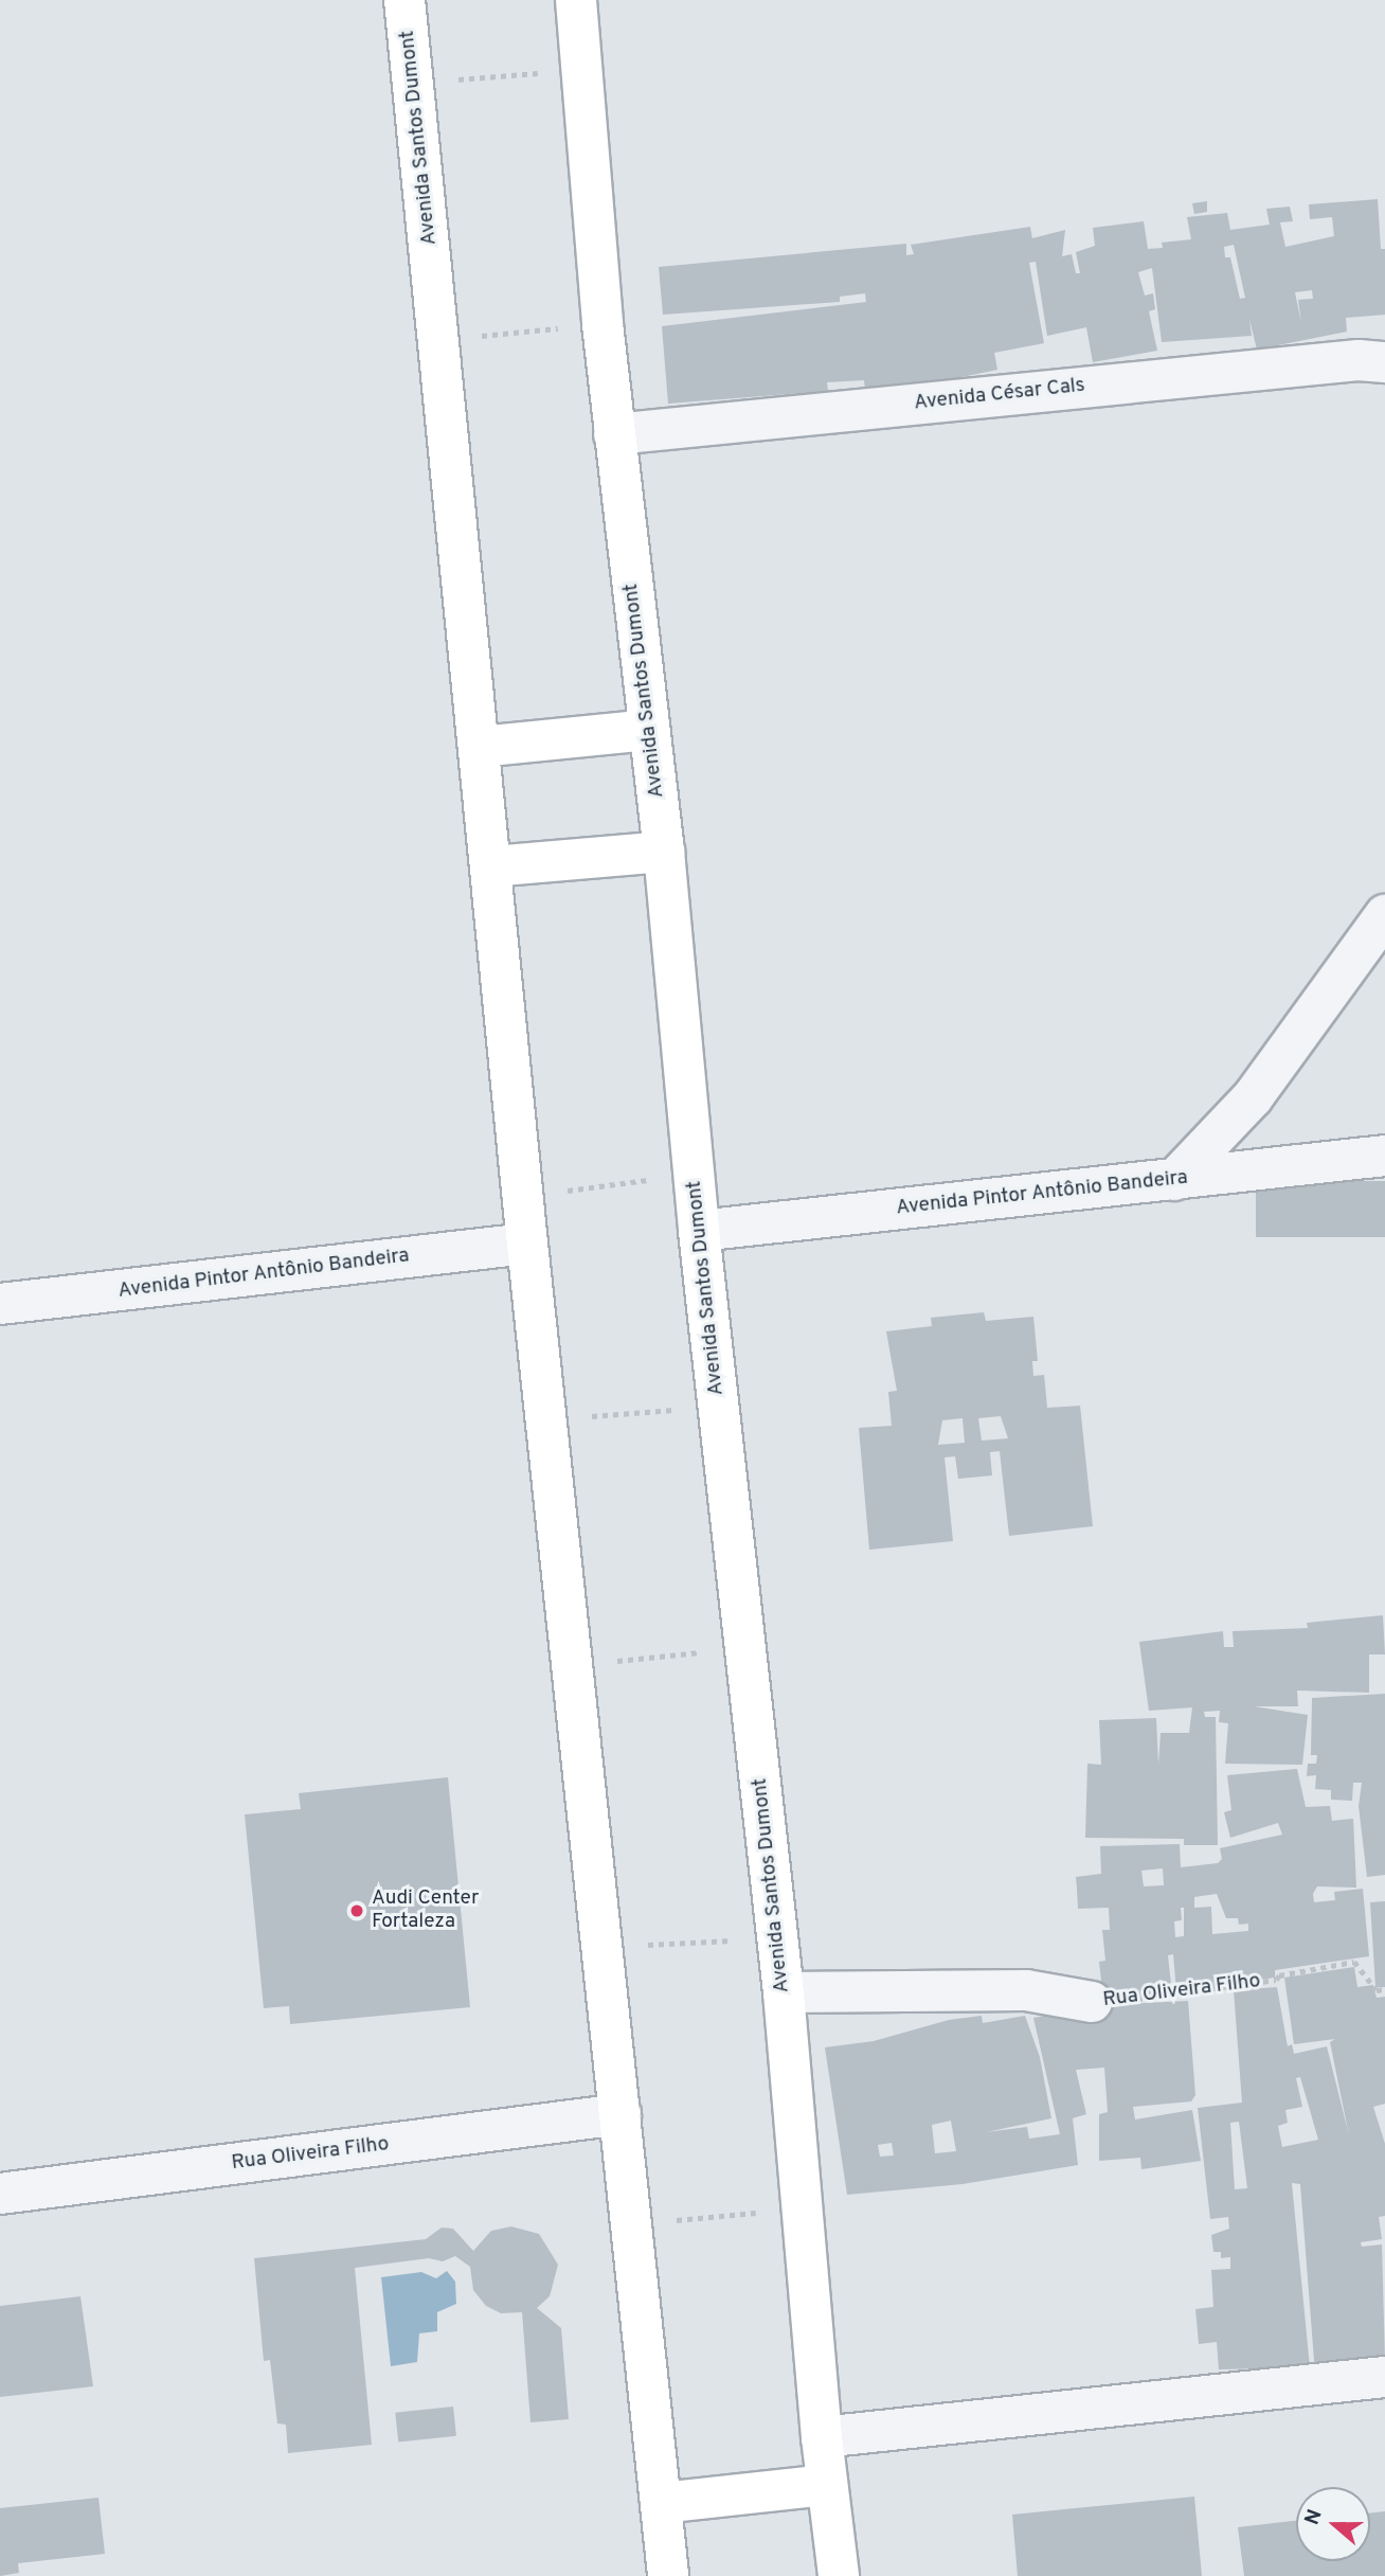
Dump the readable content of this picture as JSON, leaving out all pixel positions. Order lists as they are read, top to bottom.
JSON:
{
  "streets": {
    "main road": ["Avenida Santos Dumont"],
    "street": ["Avenida César Cals", "Avenida Pintor Antônio Bandeira", "Rua Oliveira Filho"]
  },
  "crossings": [
    ["Avenida Santos Dumont", "Avenida César Cals"],
    ["Avenida Santos Dumont", "Avenida Pintor Antônio Bandeira"],
    ["Avenida Santos Dumont", "Rua Oliveira Filho"]
  ],
  "places": ["Audi Center Fortaleza"],
  "north": "left"
}
